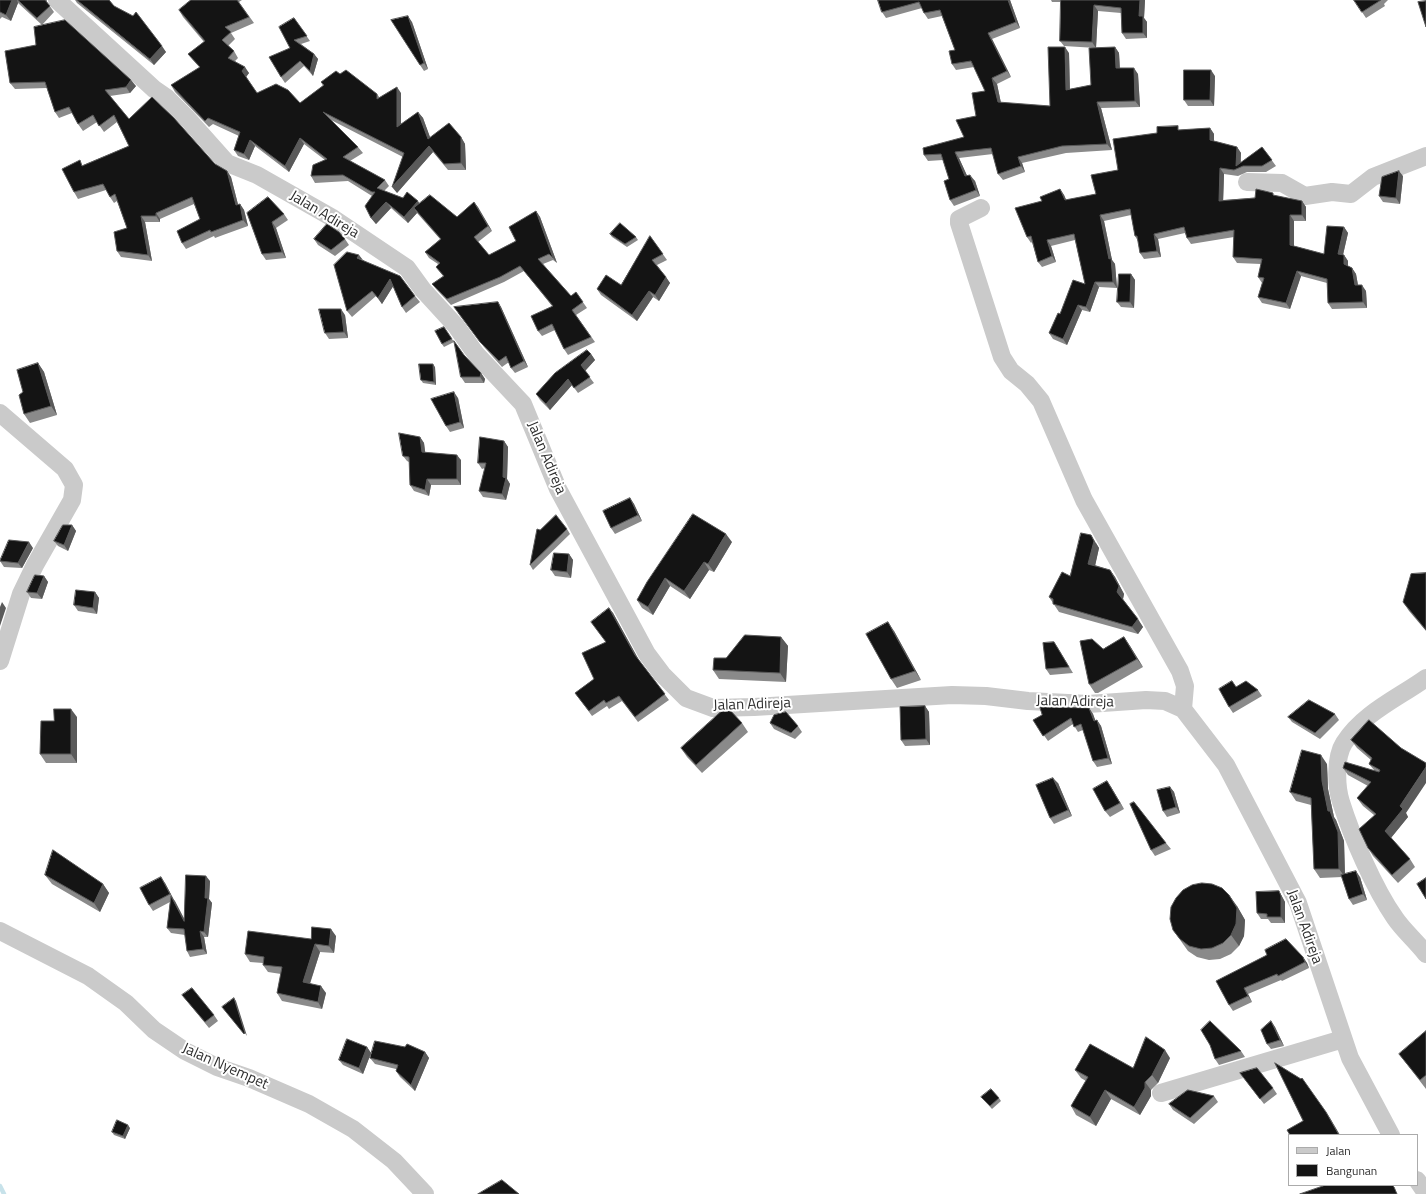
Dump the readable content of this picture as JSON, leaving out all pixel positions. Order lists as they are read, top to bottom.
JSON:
{
  "streets": {
    "street": ["Jalan Adireja", "Jalan Nyempet"]
  },
  "legend": ["Jalan", "Bangunan"]
}
